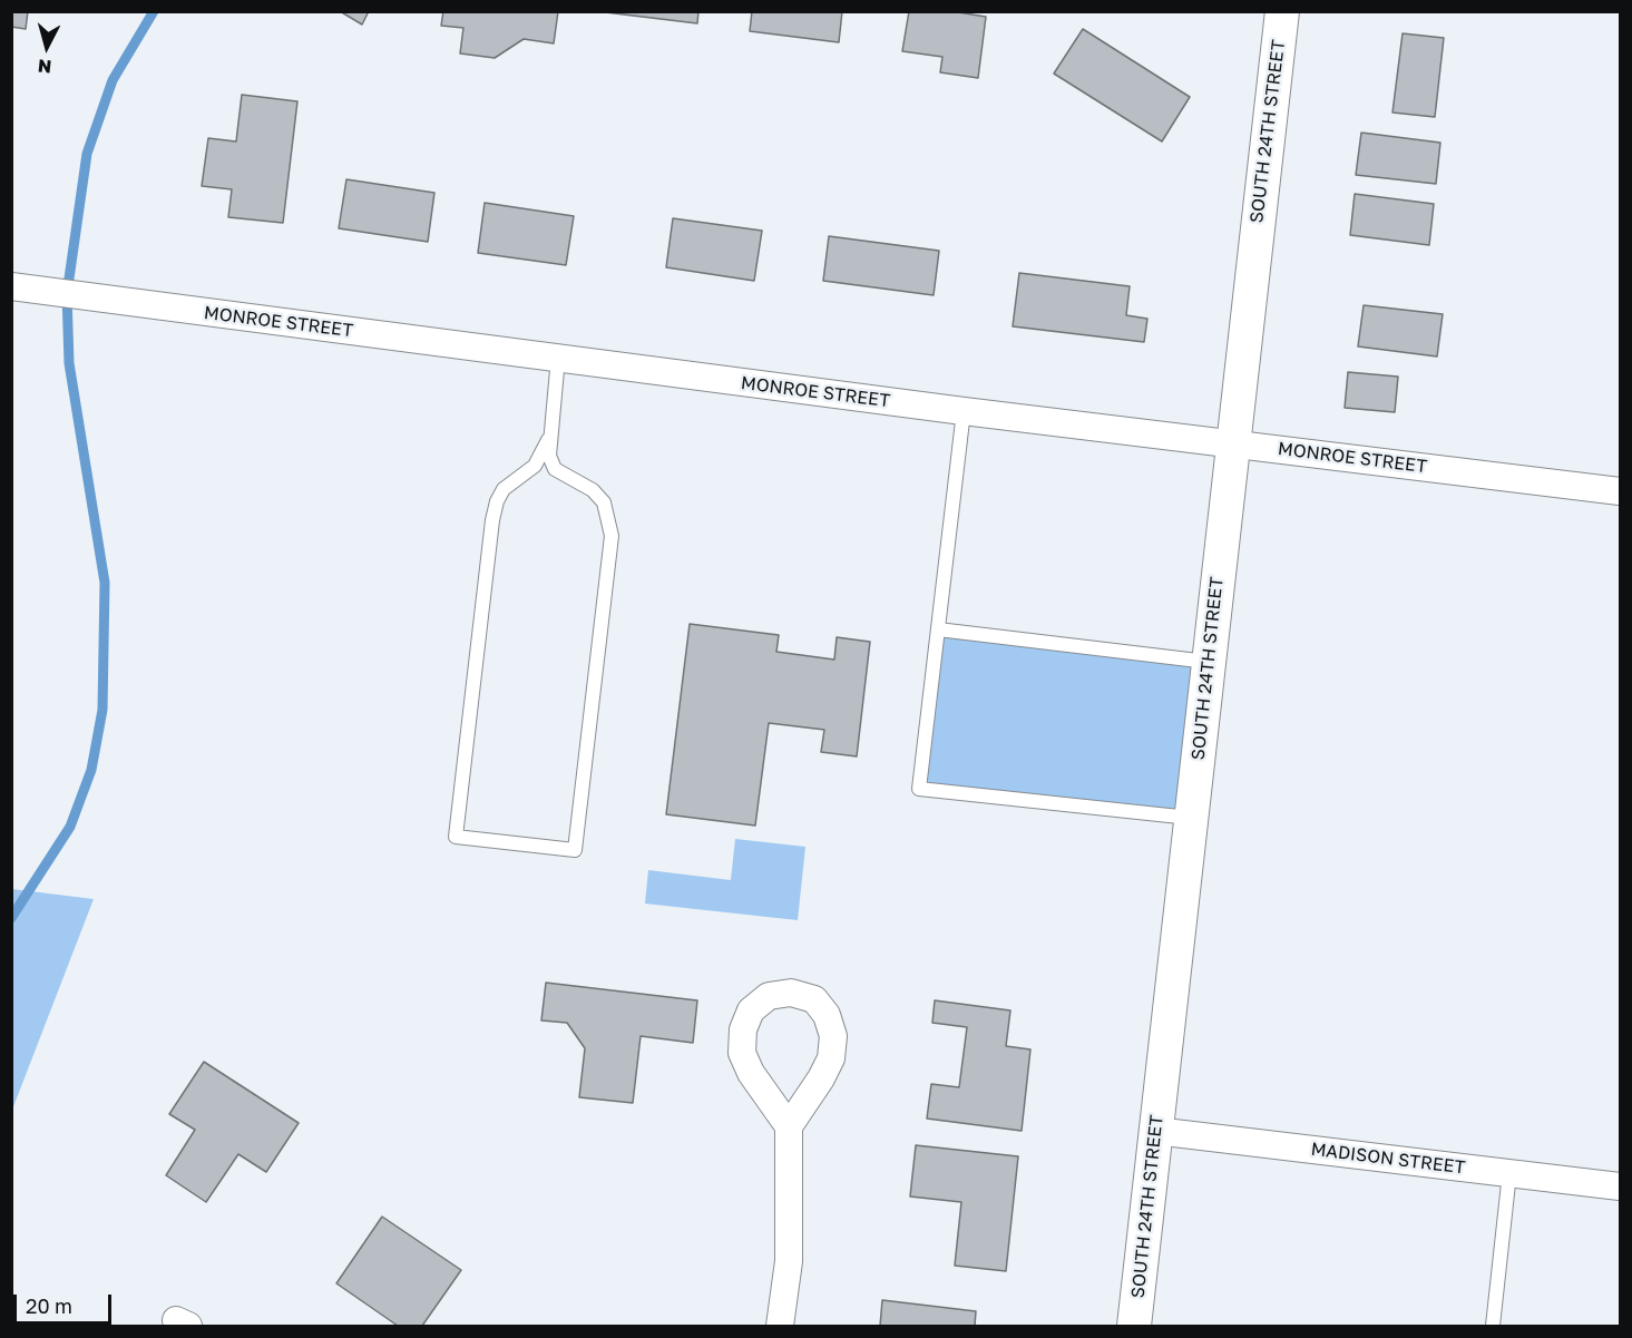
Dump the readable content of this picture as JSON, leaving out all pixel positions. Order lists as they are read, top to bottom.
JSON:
{
  "streets": {
    "street": ["SOUTH 24TH STREET", "MONROE STREET", "MADISON STREET"]
  },
  "crossings": [
    ["SOUTH 24TH STREET", "MONROE STREET"],
    ["SOUTH 24TH STREET", "MADISON STREET"]
  ],
  "scale_bar": "20 m",
  "north": "bottom"
}
